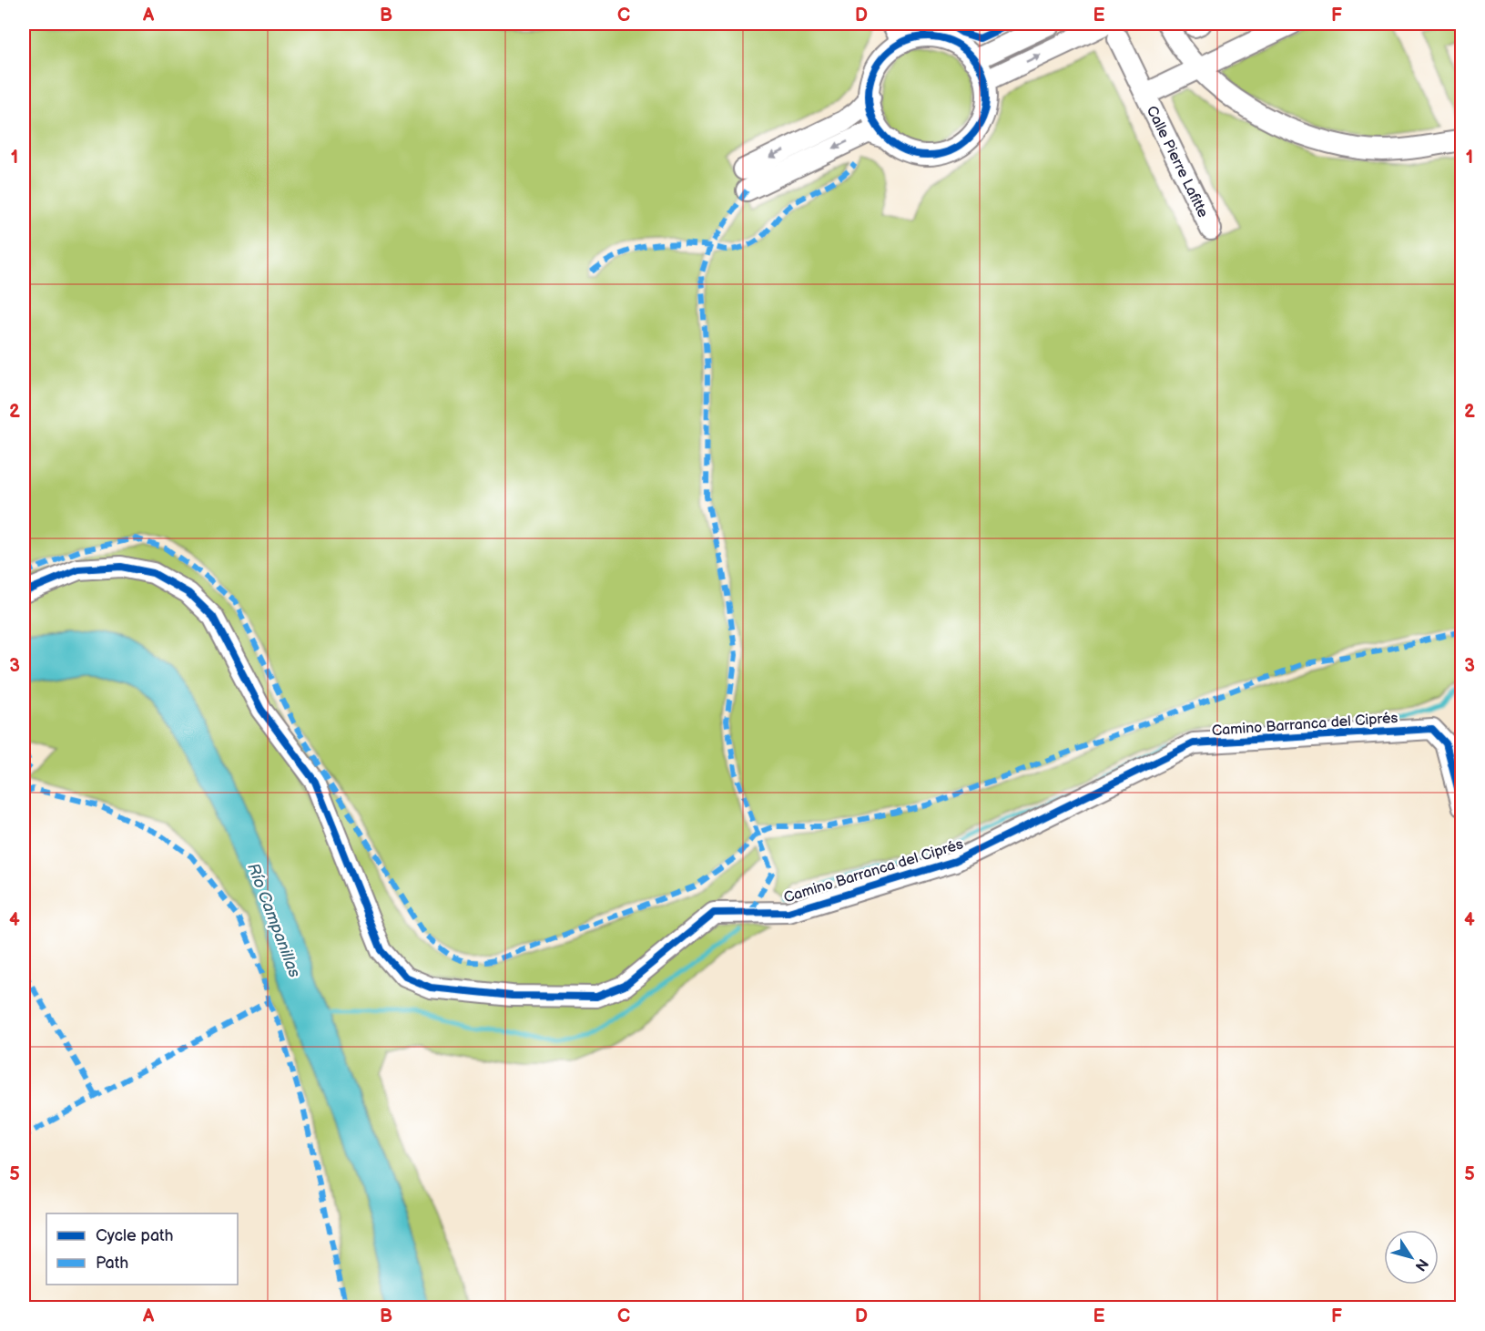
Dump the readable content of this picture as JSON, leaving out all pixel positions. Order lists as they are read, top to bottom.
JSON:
{
  "streets": {
    "street": ["Calle Pierre Lafitte", "Camino Barranca del Ciprés"]
  },
  "water": ["Río Campanillas"],
  "legend": ["Cycle path", "Path"],
  "north": "bottom right",
  "grid": {
    "columns": [
      "A",
      "B",
      "C",
      "D",
      "E",
      "F"
    ],
    "rows": [
      "1",
      "2",
      "3",
      "4",
      "5"
    ]
  }
}
